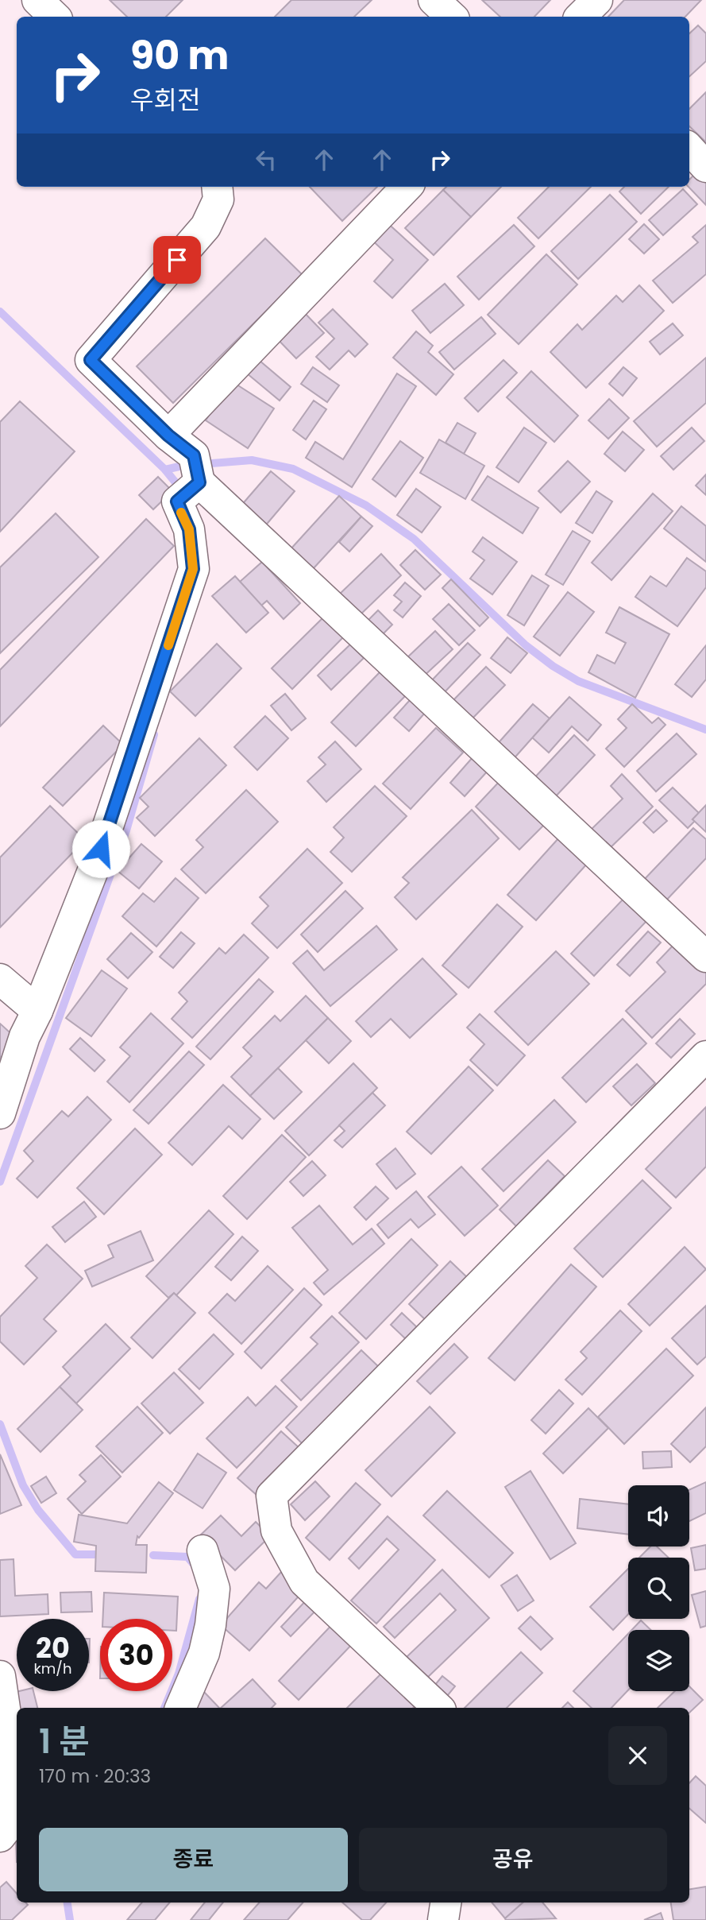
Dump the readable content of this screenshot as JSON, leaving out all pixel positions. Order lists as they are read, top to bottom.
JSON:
{
  "page": {
    "turn": ["90 m", "우회전"],
    "speed": "20 km/h",
    "limit": "30",
    "heading": ["1 분", "170 m · 20:33"],
    "buttons": ["종료", "공유"]
  }
}
